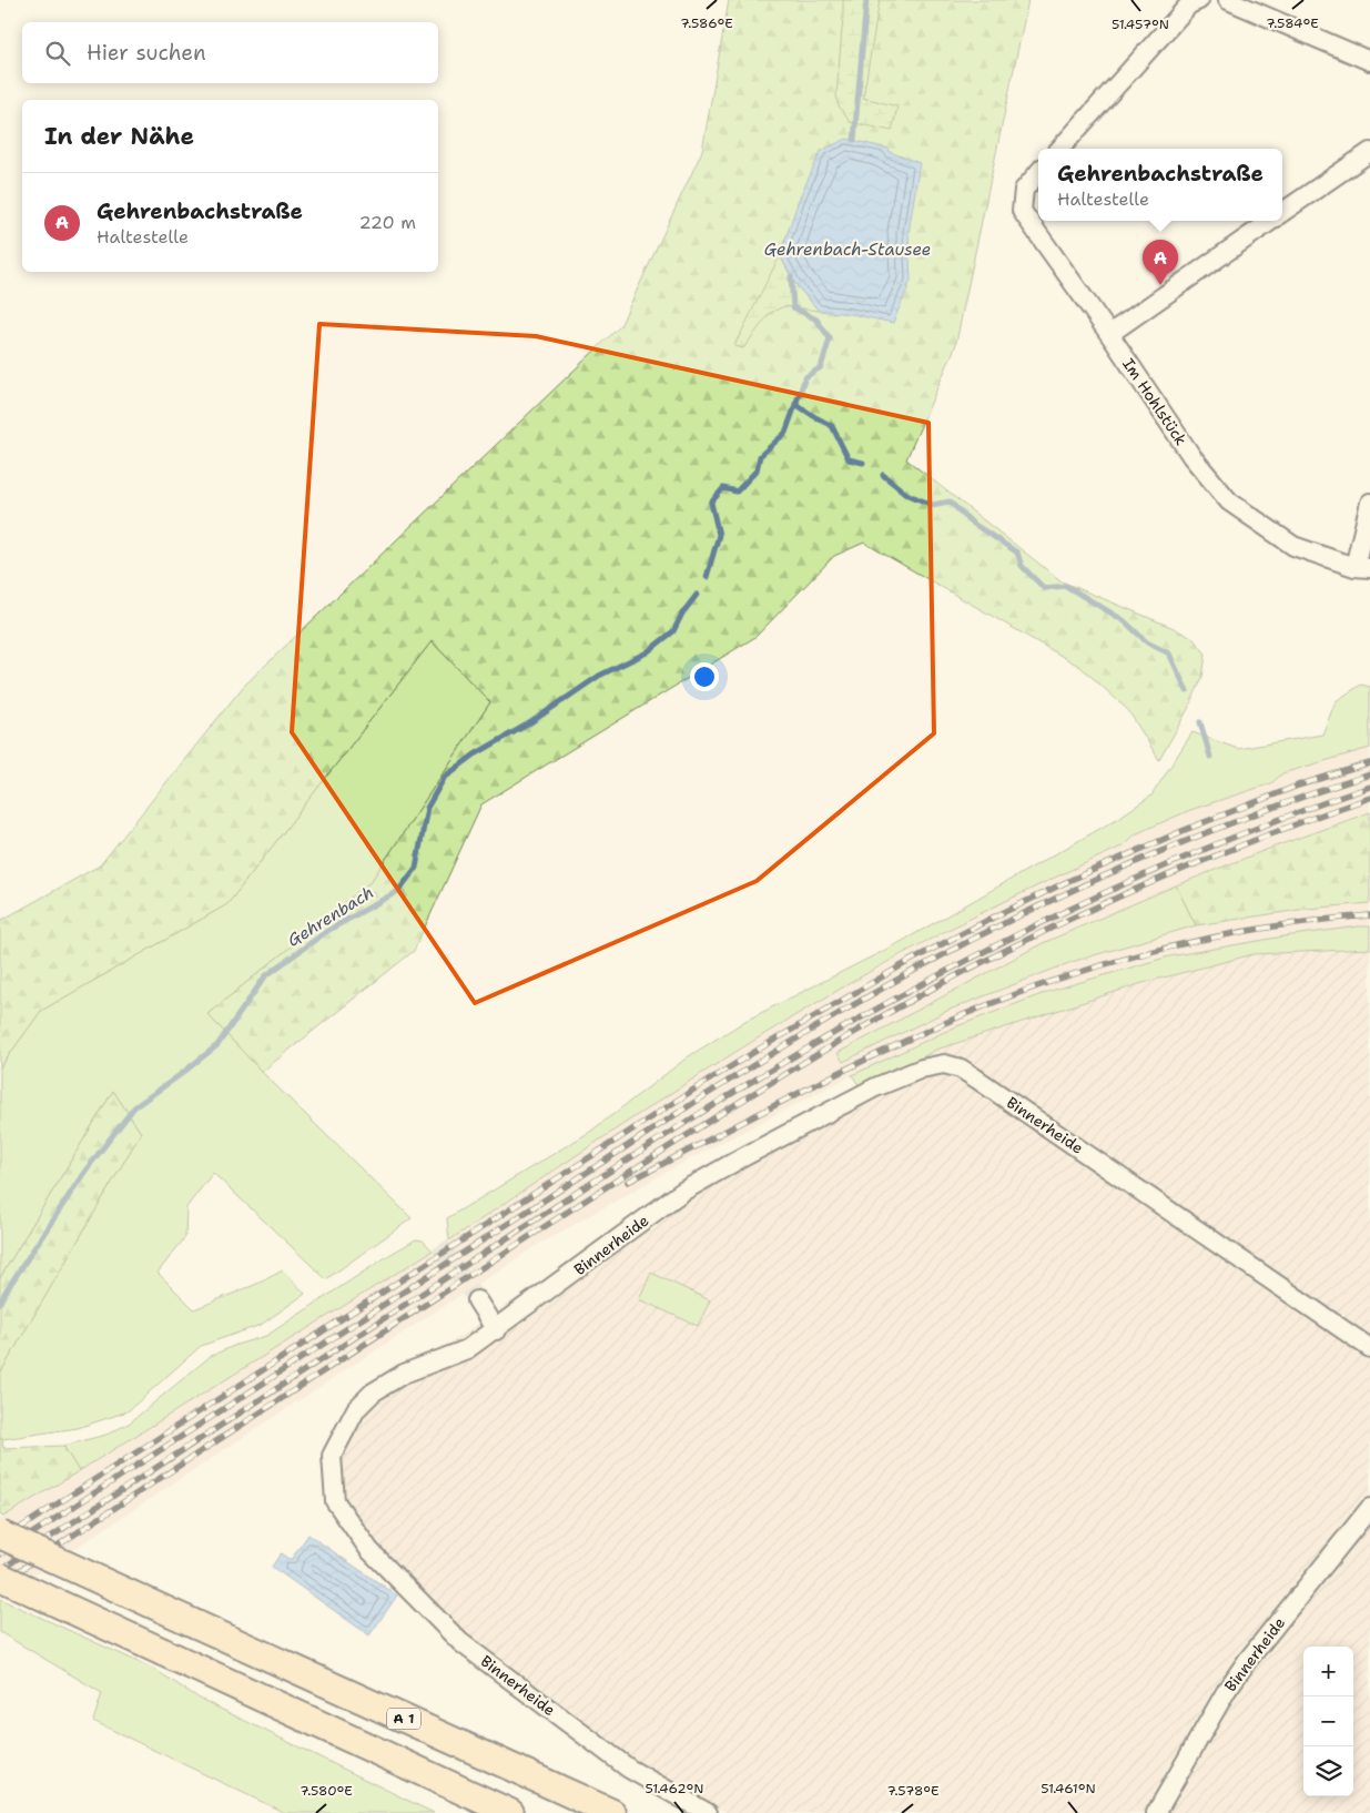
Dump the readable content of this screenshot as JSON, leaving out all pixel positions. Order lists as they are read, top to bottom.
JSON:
{
  "streets": {
    "highway": ["A 1"],
    "street": ["Im Hohlstück", "Binnerheide"]
  },
  "water": ["Gehrenbach-Stausee", "Gehrenbach"],
  "page": {
    "search": "Hier suchen",
    "heading": "In der Nähe",
    "popup": ["Gehrenbachstraße", "Haltestelle"],
    "list": [
      {
        "mark": "A",
        "name": "Gehrenbachstraße",
        "note": "Haltestelle",
        "value": "220 m"
      }
    ],
    "pins": "A",
    "map_buttons": ["+", "−"]
  },
  "coordinates": [
    "7.586°E",
    "7.584°E",
    "51.457°N",
    "51.462°N",
    "51.461°N",
    "7.580°E",
    "7.578°E"
  ]
}
